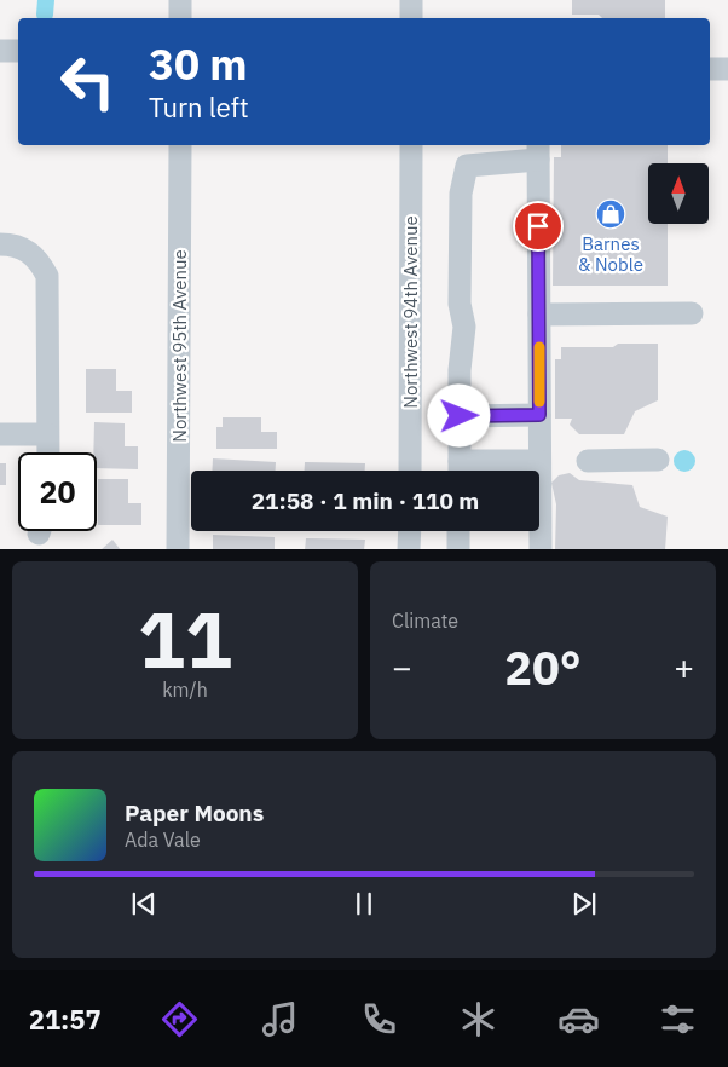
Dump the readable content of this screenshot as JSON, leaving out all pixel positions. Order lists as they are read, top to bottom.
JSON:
{
  "streets": {
    "street": ["Northwest 94th Avenue", "Northwest 95th Avenue"]
  },
  "places": {
    "shop": ["Barnes & Noble"]
  },
  "north": "top",
  "page": {
    "turn": ["30 m", "Turn left"],
    "limit": "20",
    "trip": "21:58 · 1 min · 110 m",
    "tile": [
      ["11", "km/h"],
      "Climate"
    ],
    "heat": ["−", "20°", "+"],
    "song": ["Paper Moons", "Ada Vale"],
    "tabs": "21:57"
  }
}
